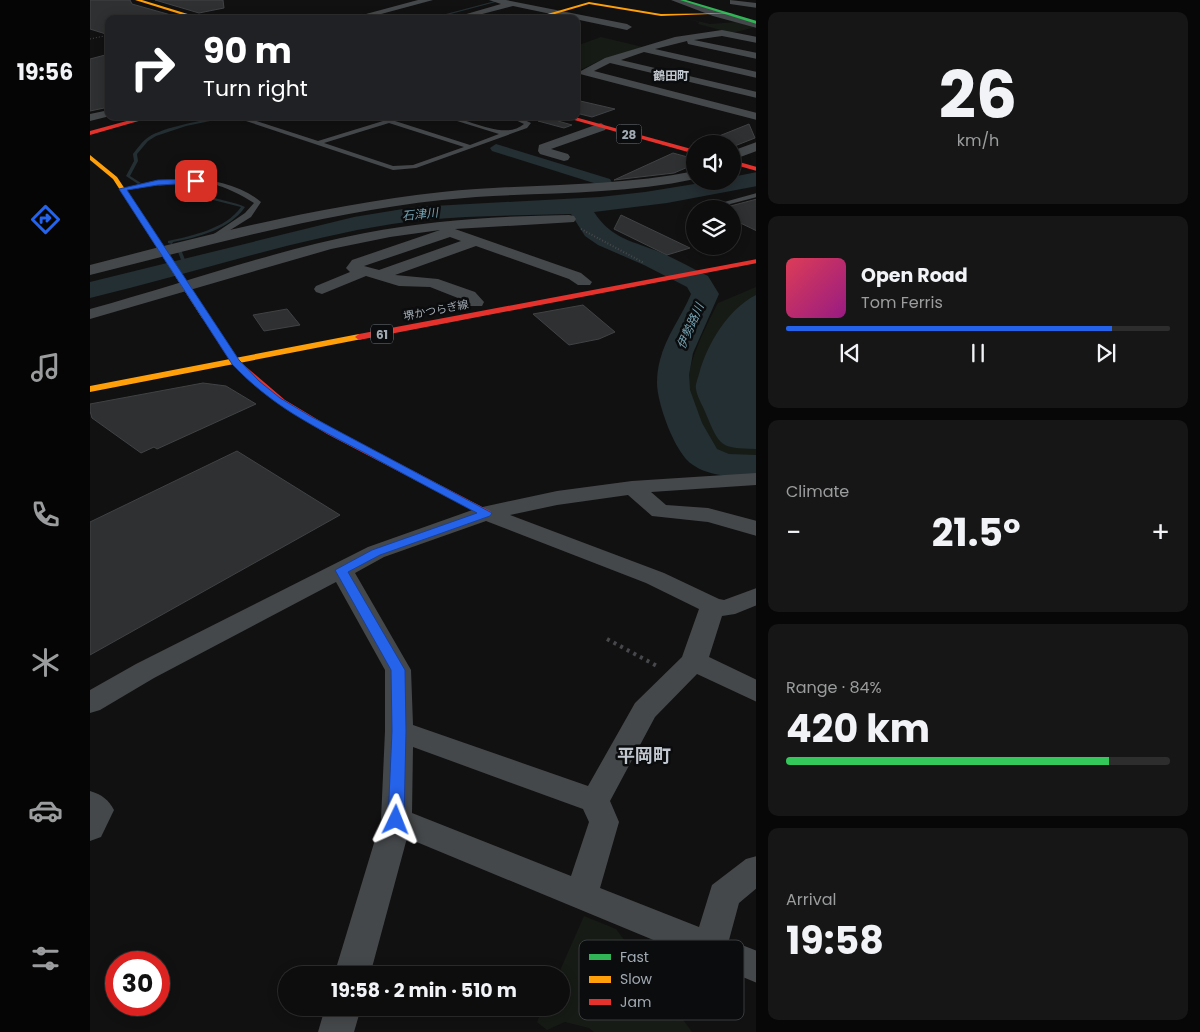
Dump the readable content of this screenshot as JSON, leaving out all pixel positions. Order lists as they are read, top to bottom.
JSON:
{
  "streets": {
    "main road": ["28", "堺かつらぎ線", "61"]
  },
  "districts": ["鶴田町", "平岡町"],
  "water": ["石津川", "伊勢路川"],
  "legend": ["Fast", "Slow", "Jam"],
  "page": {
    "tabs": "19:56",
    "tile": [
      ["26", "km/h"],
      "Climate",
      ["Range · 84%", "420 km"],
      ["Arrival", "19:58"]
    ],
    "turn": ["90 m", "Turn right"],
    "song": ["Open Road", "Tom Ferris"],
    "heat": ["−", "21.5°", "+"],
    "limit": "30",
    "trip": "19:58 · 2 min · 510 m"
  }
}
